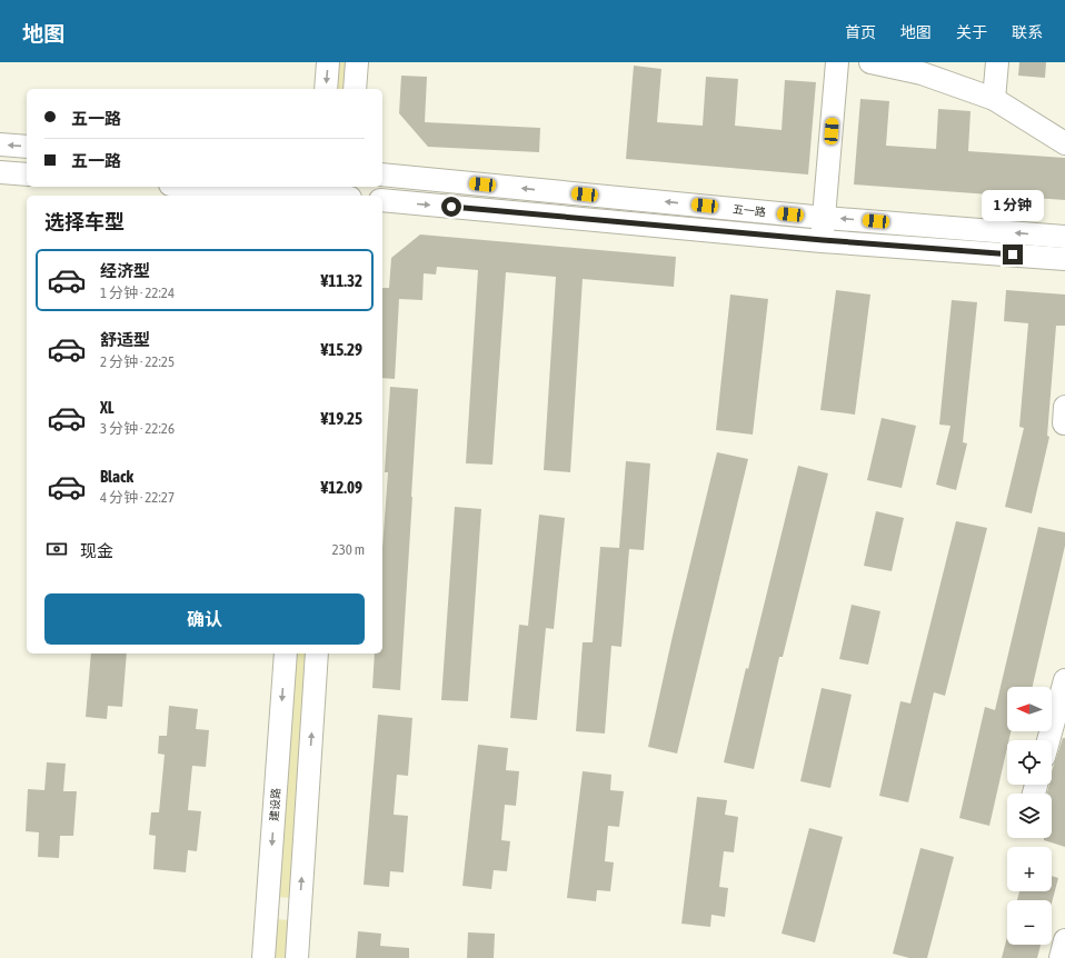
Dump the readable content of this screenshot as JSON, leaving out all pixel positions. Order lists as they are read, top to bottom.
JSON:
{
  "streets": {
    "street": ["五一路", "建设路"]
  },
  "north": "left",
  "page": {
    "header": "地图",
    "nav": [
      "首页",
      "地图",
      "关于",
      "联系"
    ],
    "banner": ["五一路", "五一路"],
    "bubble": "1 分钟",
    "heading": "选择车型",
    "list": [
      {
        "name": "经济型",
        "note": "1 分钟 · 22:24",
        "value": "¥11.32"
      },
      {
        "name": "舒适型",
        "note": "2 分钟 · 22:25",
        "value": "¥15.29"
      },
      {
        "name": "XL",
        "note": "3 分钟 · 22:26",
        "value": "¥19.25"
      },
      {
        "name": "Black",
        "note": "4 分钟 · 22:27",
        "value": "¥12.09"
      }
    ],
    "pay": ["现金", "230 m"],
    "buttons": "确认",
    "map_buttons": ["+", "−"]
  }
}
